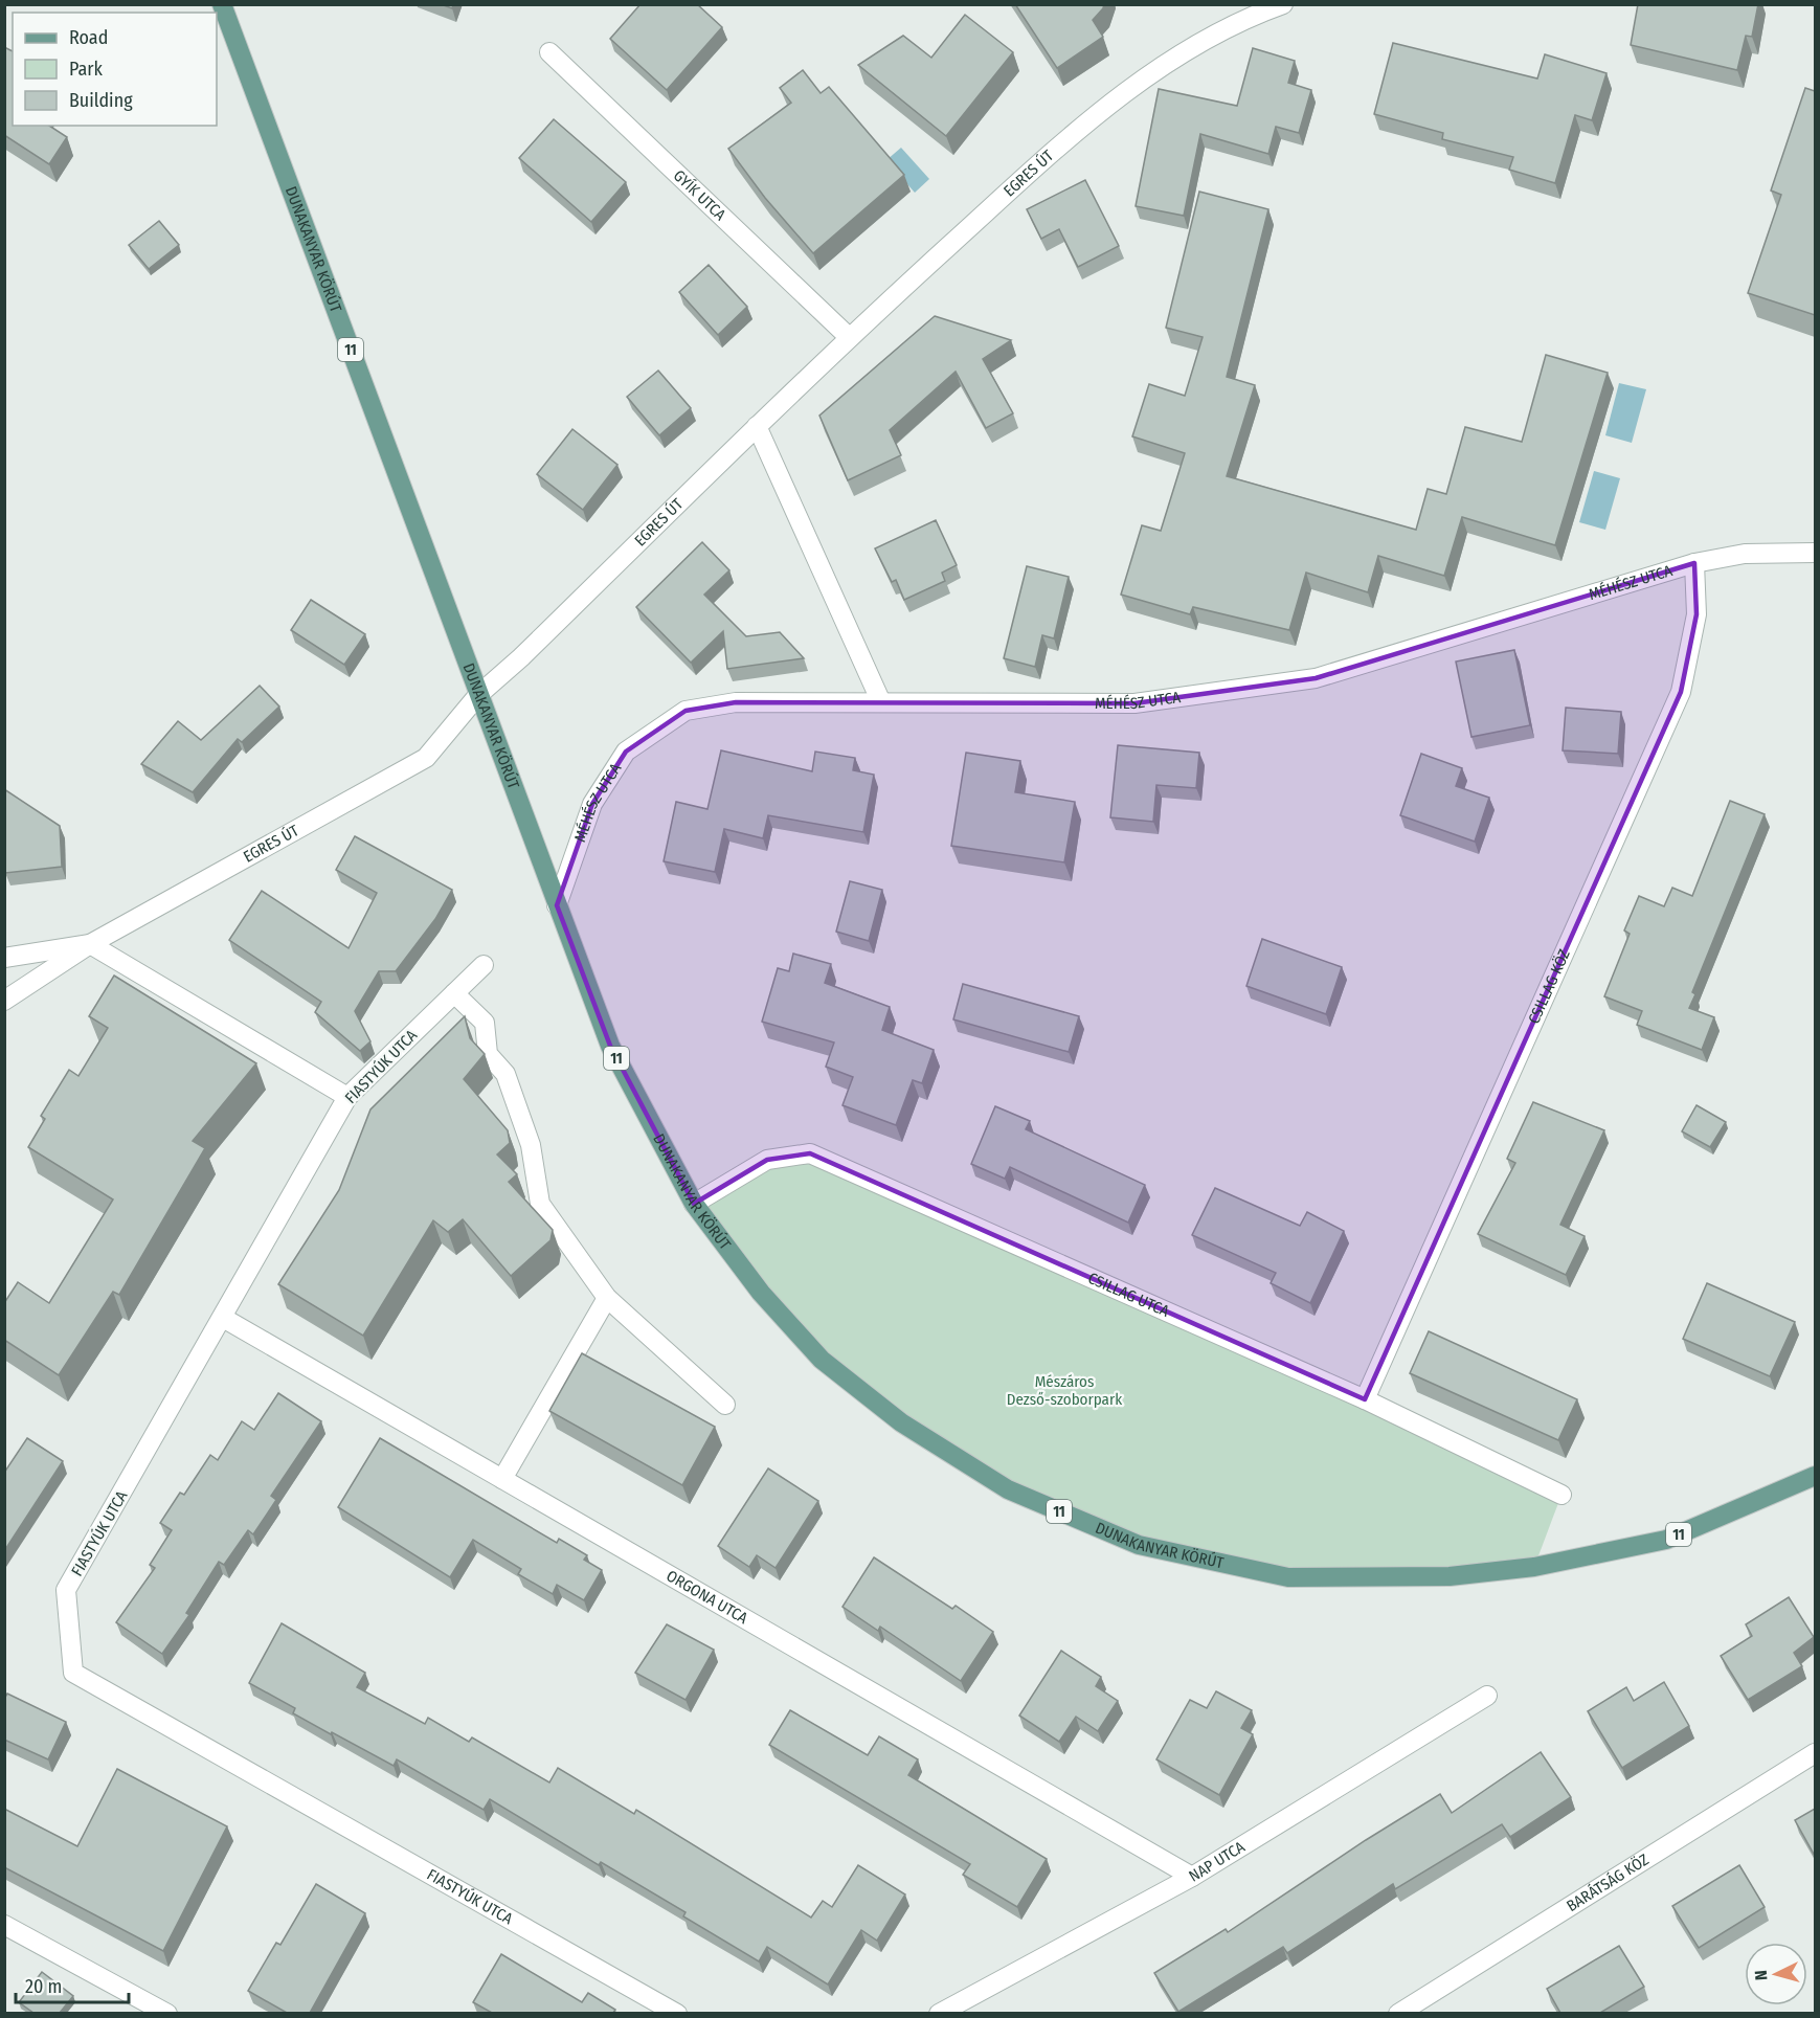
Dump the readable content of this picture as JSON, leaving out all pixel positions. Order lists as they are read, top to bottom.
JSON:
{
  "streets": {
    "main road": ["DUNAKANYAR KÖRÚT", "11"],
    "street": [
      "EGRES ÚT",
      "GYÍK UTCA",
      "MÉHÉSZ UTCA",
      "CSILLAG KÖZ",
      "FIASTYÚK UTCA",
      "CSILLAG UTCA",
      "ORGONA UTCA",
      "NAP UTCA",
      "BARÁTSÁG KÖZ"
    ]
  },
  "crossings": [
    ["EGRES ÚT", "GYÍK UTCA"],
    ["EGRES ÚT", "DUNAKANYAR KÖRÚT"],
    ["DUNAKANYAR KÖRÚT", "MÉHÉSZ UTCA"],
    ["DUNAKANYAR KÖRÚT", "CSILLAG UTCA"],
    ["MÉHÉSZ UTCA", "CSILLAG KÖZ"],
    ["CSILLAG KÖZ", "CSILLAG UTCA"],
    ["FIASTYÚK UTCA", "ORGONA UTCA"],
    ["ORGONA UTCA", "NAP UTCA"]
  ],
  "parks": ["Mészáros Dezső-szoborpark"],
  "legend": ["Road", "Park", "Building"],
  "scale_bar": "20 m",
  "north": "left"
}
